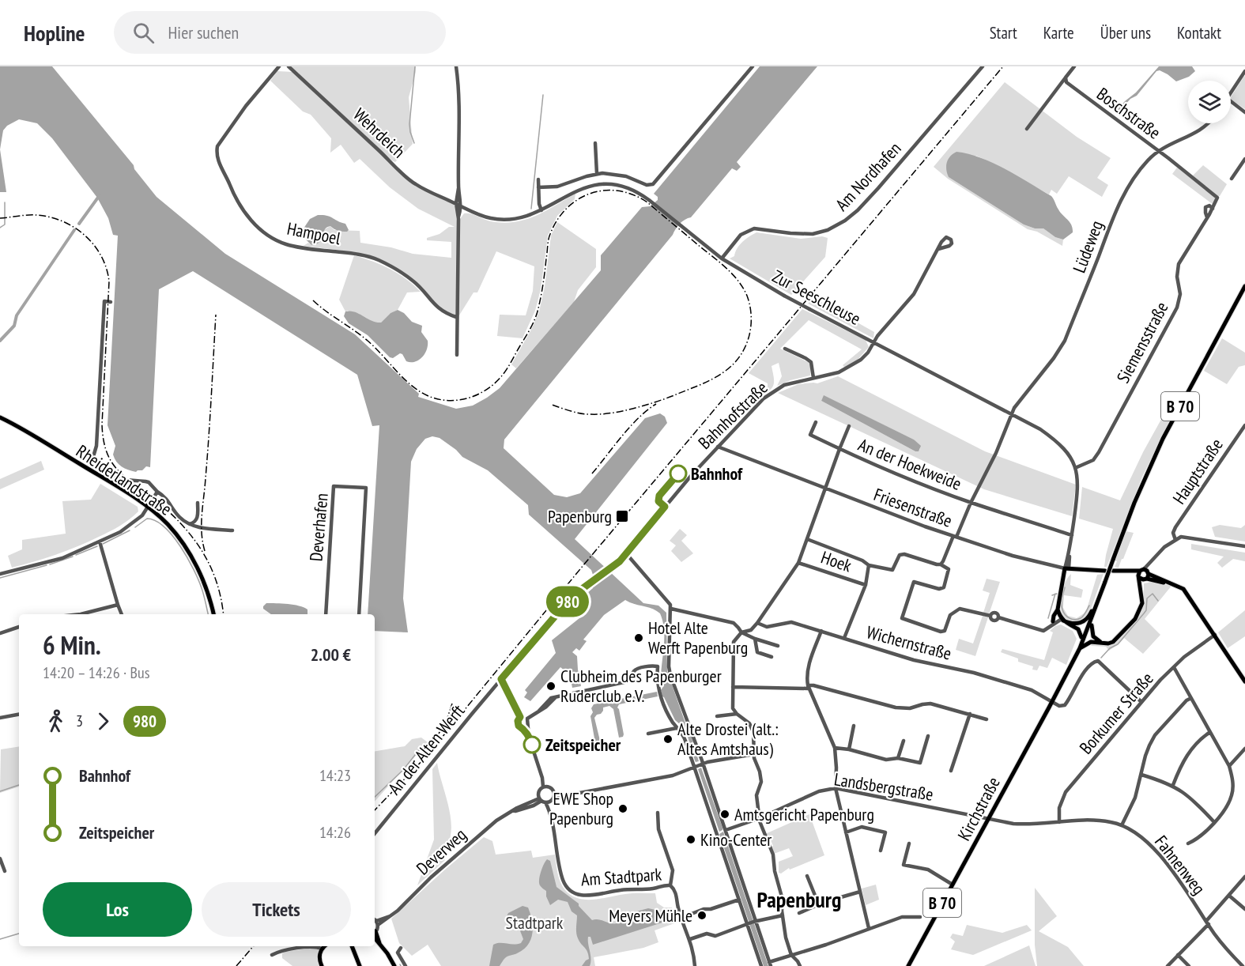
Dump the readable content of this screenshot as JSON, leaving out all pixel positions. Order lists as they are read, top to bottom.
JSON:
{
  "streets": {
    "main road": [
      "B 70",
      "Rheiderlandstraße",
      "Friesenstraße",
      "Kirchstraße"
    ],
    "street": [
      "Boschstraße",
      "Wehrdeich",
      "Am Nordhafen",
      "Hampoel",
      "Lüdeweg",
      "Zur Seeschleuse",
      "Siemensstraße",
      "Bahnhofstraße",
      "An der Hoekweide",
      "Hauptstraße",
      "Deverhafen",
      "Hoek",
      "Wichernstraße",
      "Borkumer Straße",
      "An der Alten Werft",
      "Landsbergstraße",
      "Deverweg",
      "Fahnenweg",
      "Am Stadtpark"
    ]
  },
  "crossings": [
    ["Boschstraße", "Lüdeweg"],
    ["Boschstraße", "Siemensstraße"],
    ["Wehrdeich", "Zur Seeschleuse"],
    ["Am Nordhafen", "Zur Seeschleuse"],
    ["Lüdeweg", "Zur Seeschleuse"],
    ["Lüdeweg", "Siemensstraße"],
    ["Lüdeweg", "An der Hoekweide"],
    ["Zur Seeschleuse", "Siemensstraße"],
    ["Zur Seeschleuse", "Bahnhofstraße"],
    ["Zur Seeschleuse", "An der Hoekweide"],
    ["Zur Seeschleuse", "Friesenstraße"],
    ["B 70", "Kirchstraße"],
    ["Bahnhofstraße", "Friesenstraße"],
    ["Bahnhofstraße", "An der Alten Werft"],
    ["An der Hoekweide", "Friesenstraße"],
    ["An der Hoekweide", "Hoek"],
    ["An der Hoekweide", "Wichernstraße"],
    ["Hoek", "Wichernstraße"],
    ["Wichernstraße", "Kirchstraße"],
    ["Borkumer Straße", "Fahnenweg"],
    ["Landsbergstraße", "Kirchstraße"],
    ["Landsbergstraße", "Fahnenweg"],
    ["Kirchstraße", "Fahnenweg"],
    ["Deverweg", "Am Stadtpark"]
  ],
  "districts": ["Papenburg"],
  "parks": ["Stadtpark"],
  "places": {
    "other": [
      "Bahnhof",
      "Hotel Alte Werft Papenburg",
      "Clubheim des Papenburger Ruderclub e.V.",
      "Alte Drostei (alt.: Altes Amtshaus)",
      "Zeitspeicher",
      "EWE Shop Papenburg",
      "Amtsgericht Papenburg",
      "Kino-Center",
      "Meyers Mühle"
    ],
    "transit": ["Papenburg"]
  },
  "lines": ["bus line 980"],
  "page": {
    "header": "Hopline",
    "search": "Hier suchen",
    "nav": [
      "Start",
      "Karte",
      "Über uns",
      "Kontakt"
    ],
    "on_map": "980",
    "heading": ["6 Min.", "14:20 – 14:26 · Bus", "2.00 €"],
    "legs": ["3", "980"],
    "list": [
      {
        "name": "Bahnhof",
        "value": "14:23"
      },
      {
        "name": "Zeitspeicher",
        "value": "14:26"
      }
    ],
    "buttons": ["Los", "Tickets"]
  }
}
